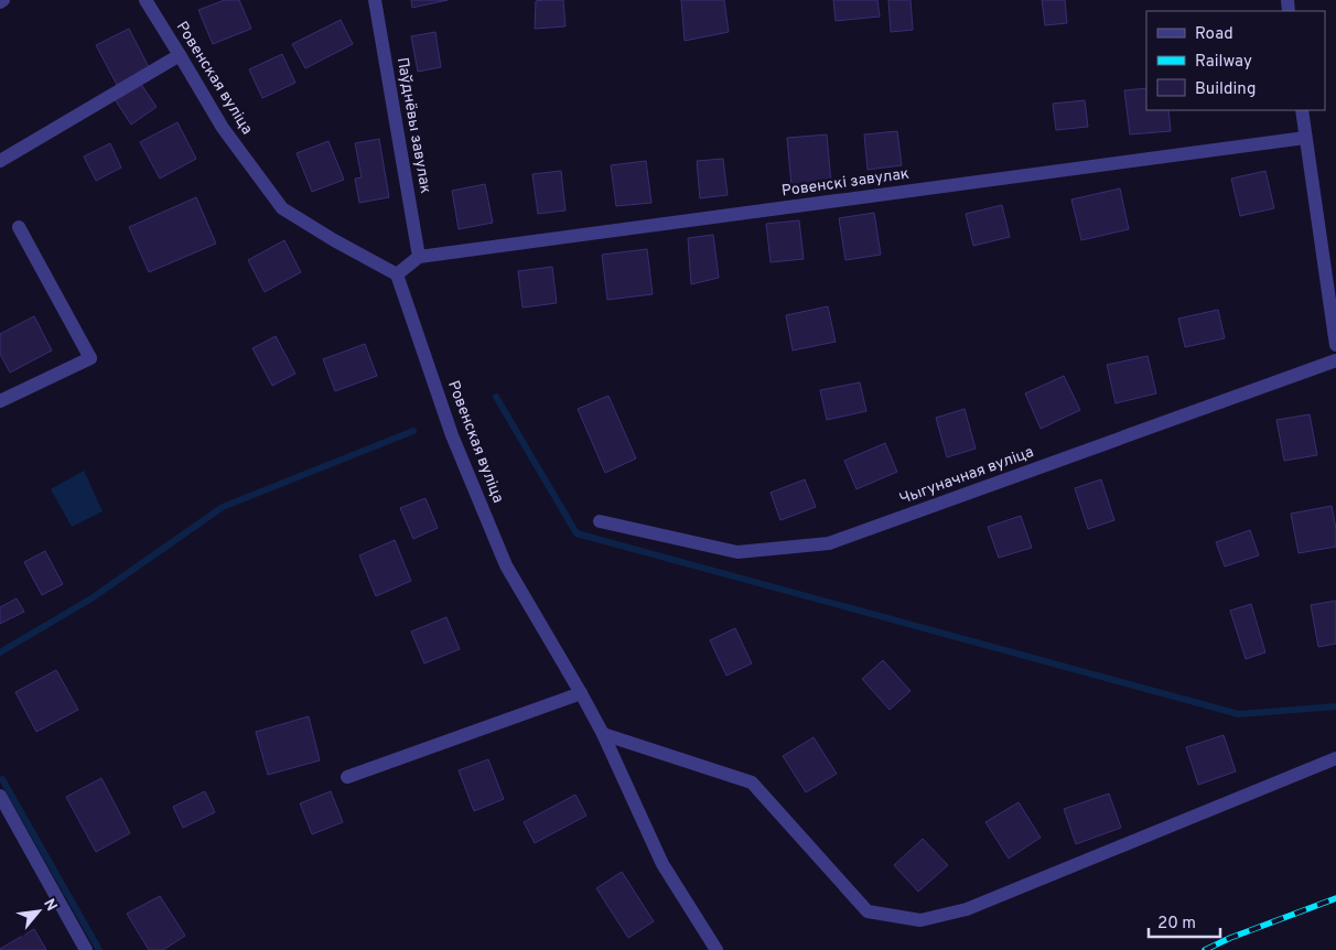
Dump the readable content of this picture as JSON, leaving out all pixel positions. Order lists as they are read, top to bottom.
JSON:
{
  "streets": {
    "street": [
      "Ровенская вуліца",
      "Паўднёвы завулак",
      "Ровенскі завулак",
      "Чыгуначная вуліца"
    ]
  },
  "crossings": [
    ["Паўднёвы завулак", "Ровенскі завулак"]
  ],
  "legend": ["Road", "Railway", "Building"],
  "scale_bar": "20 m",
  "north": "top right"
}
